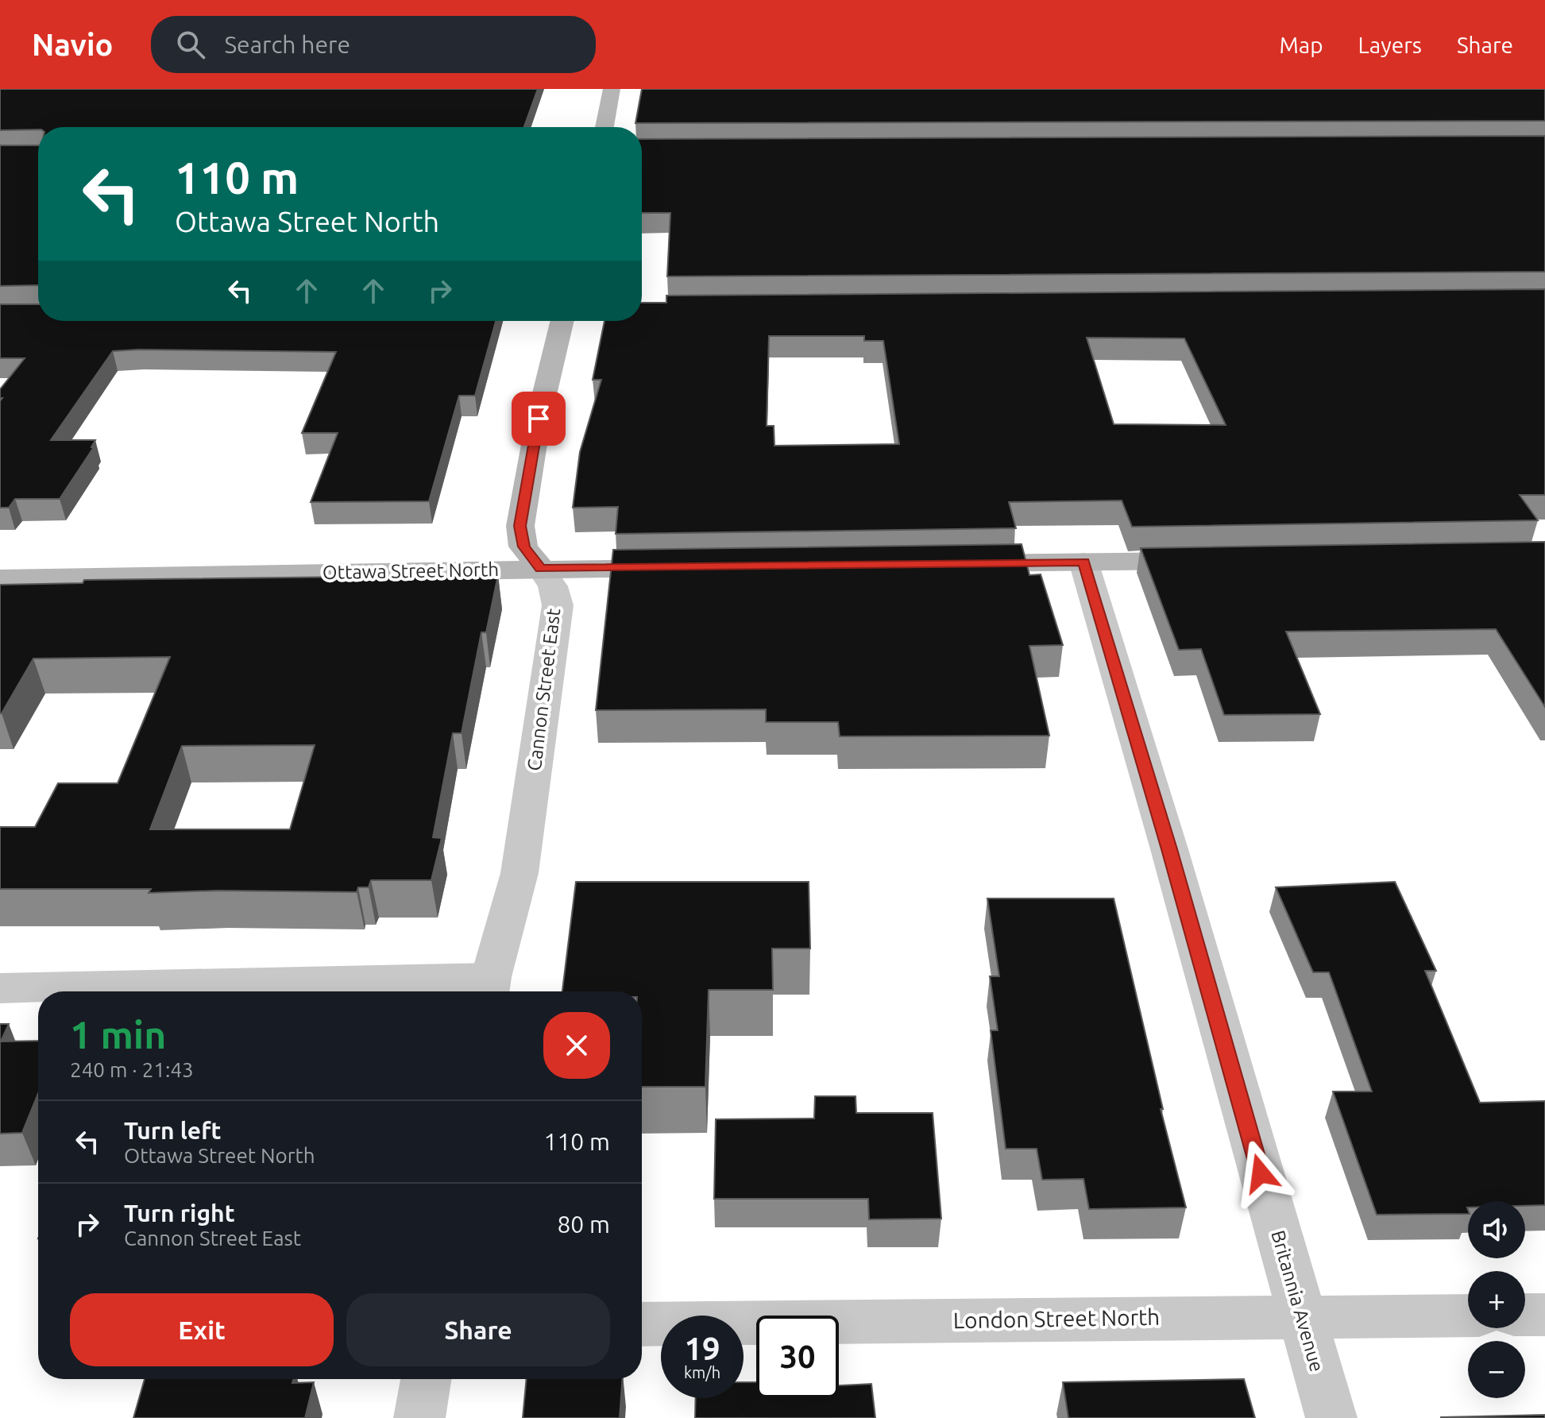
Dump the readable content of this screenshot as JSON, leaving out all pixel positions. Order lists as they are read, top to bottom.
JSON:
{
  "streets": {
    "main road": ["Ottawa Street North", "Cannon Street East"],
    "street": ["Britannia Avenue", "London Street North"]
  },
  "crossings": [
    ["Ottawa Street North", "Cannon Street East"],
    ["Britannia Avenue", "London Street North"]
  ],
  "page": {
    "header": "Navio",
    "search": "Search here",
    "nav": ["Map", "Layers", "Share"],
    "turn": ["110 m", "Ottawa Street North"],
    "heading": ["1 min", "240 m · 21:43"],
    "list": [
      {
        "name": "Turn left",
        "note": "Ottawa Street North",
        "value": "110 m"
      },
      {
        "name": "Turn right",
        "note": "Cannon Street East",
        "value": "80 m"
      }
    ],
    "map_buttons": ["+", "−"],
    "buttons": ["Exit", "Share"],
    "speed": "19 km/h",
    "limit": "30"
  }
}
